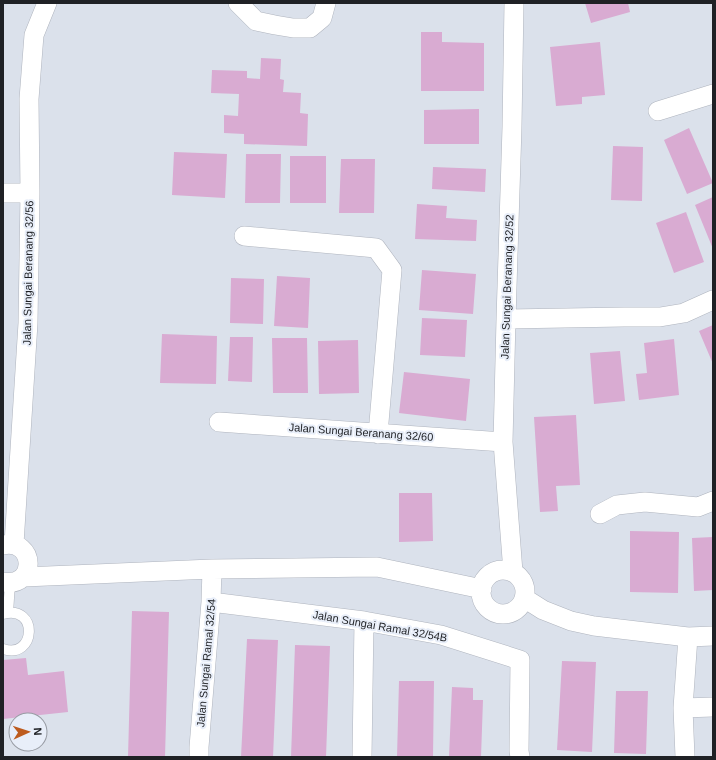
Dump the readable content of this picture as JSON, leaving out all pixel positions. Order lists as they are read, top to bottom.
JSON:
{
  "streets": {
    "street": [
      "Jalan Sungai Beranang 32/56",
      "Jalan Sungai Beranang 32/52",
      "Jalan Sungai Beranang 32/60",
      "Jalan Sungai Ramal 32/54B",
      "Jalan Sungai Ramal 32/54"
    ]
  },
  "crossings": [
    ["Jalan Sungai Beranang 32/52", "Jalan Sungai Beranang 32/60"],
    ["Jalan Sungai Ramal 32/54B", "Jalan Sungai Ramal 32/54"]
  ],
  "north": "right"
}
